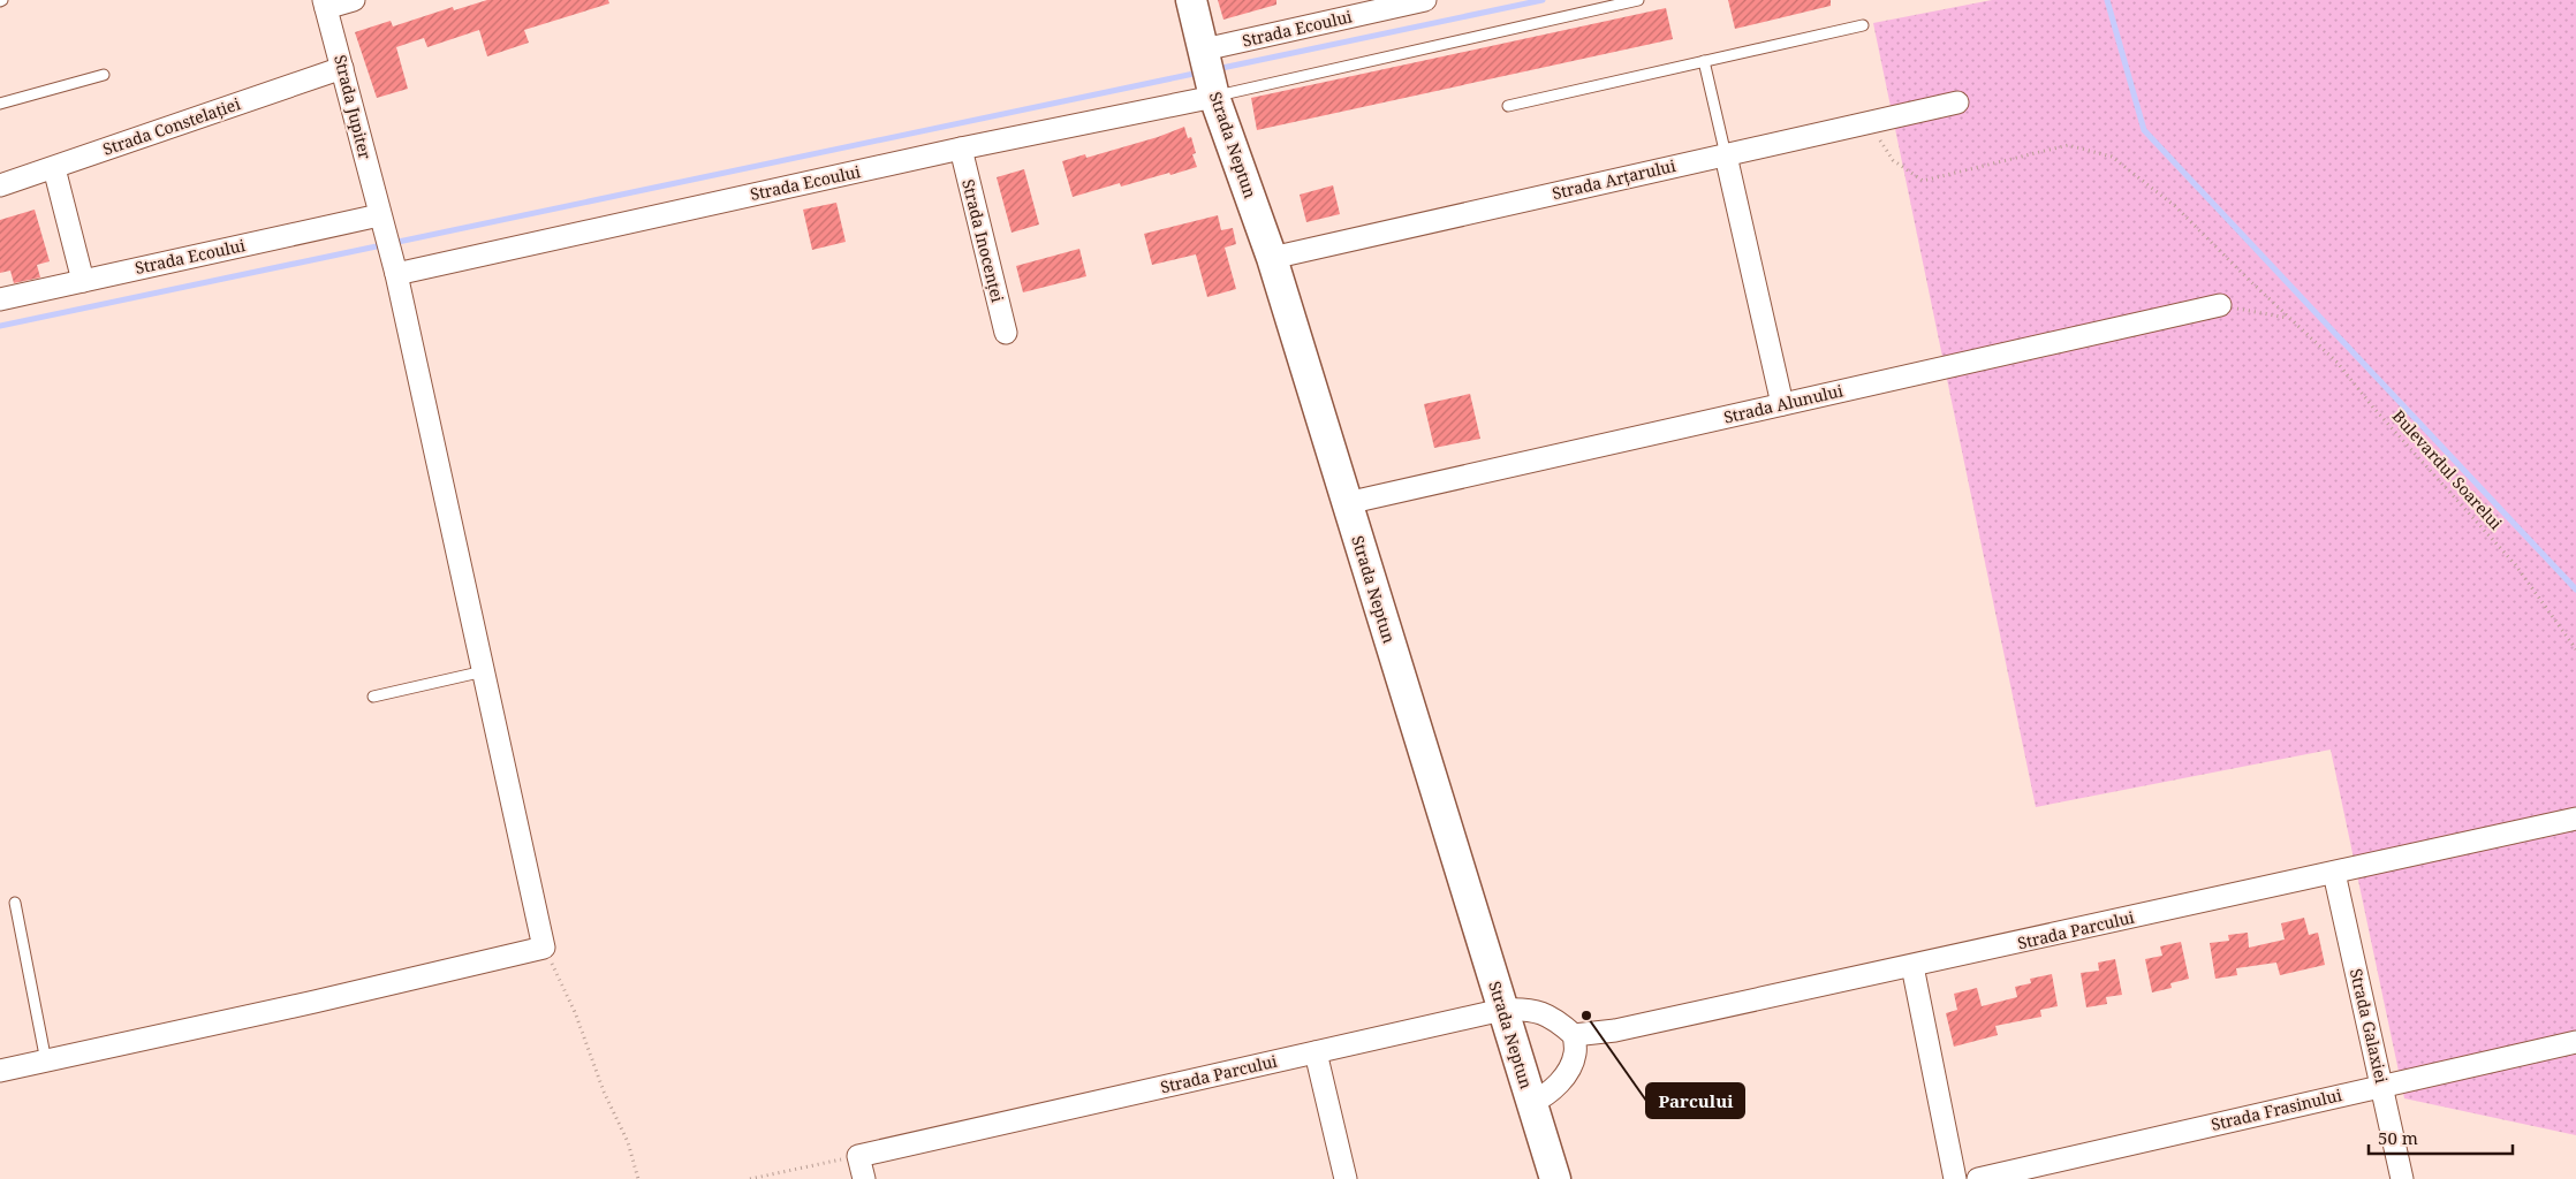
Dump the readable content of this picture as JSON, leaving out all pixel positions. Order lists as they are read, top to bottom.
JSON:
{
  "streets": {
    "street": [
      "Strada Ecoului",
      "Strada Jupiter",
      "Strada Constelației",
      "Strada Neptun",
      "Strada Arțarului",
      "Strada Inocenței",
      "Strada Alunului",
      "Strada Parcului",
      "Strada Galaxiei",
      "Strada Frasinului"
    ],
    "path": ["Bulevardul Soarelui"]
  },
  "crossings": [
    ["Strada Ecoului", "Strada Jupiter"],
    ["Strada Ecoului", "Strada Neptun"],
    ["Strada Ecoului", "Strada Inocenței"],
    ["Strada Jupiter", "Strada Constelației"],
    ["Strada Neptun", "Strada Arțarului"],
    ["Strada Neptun", "Strada Alunului"],
    ["Strada Neptun", "Strada Parcului"],
    ["Strada Arțarului", "Bulevardul Soarelui"],
    ["Strada Parcului", "Strada Galaxiei"],
    ["Strada Galaxiei", "Strada Frasinului"]
  ],
  "places": ["Parcului"],
  "scale_bar": "50 m"
}
